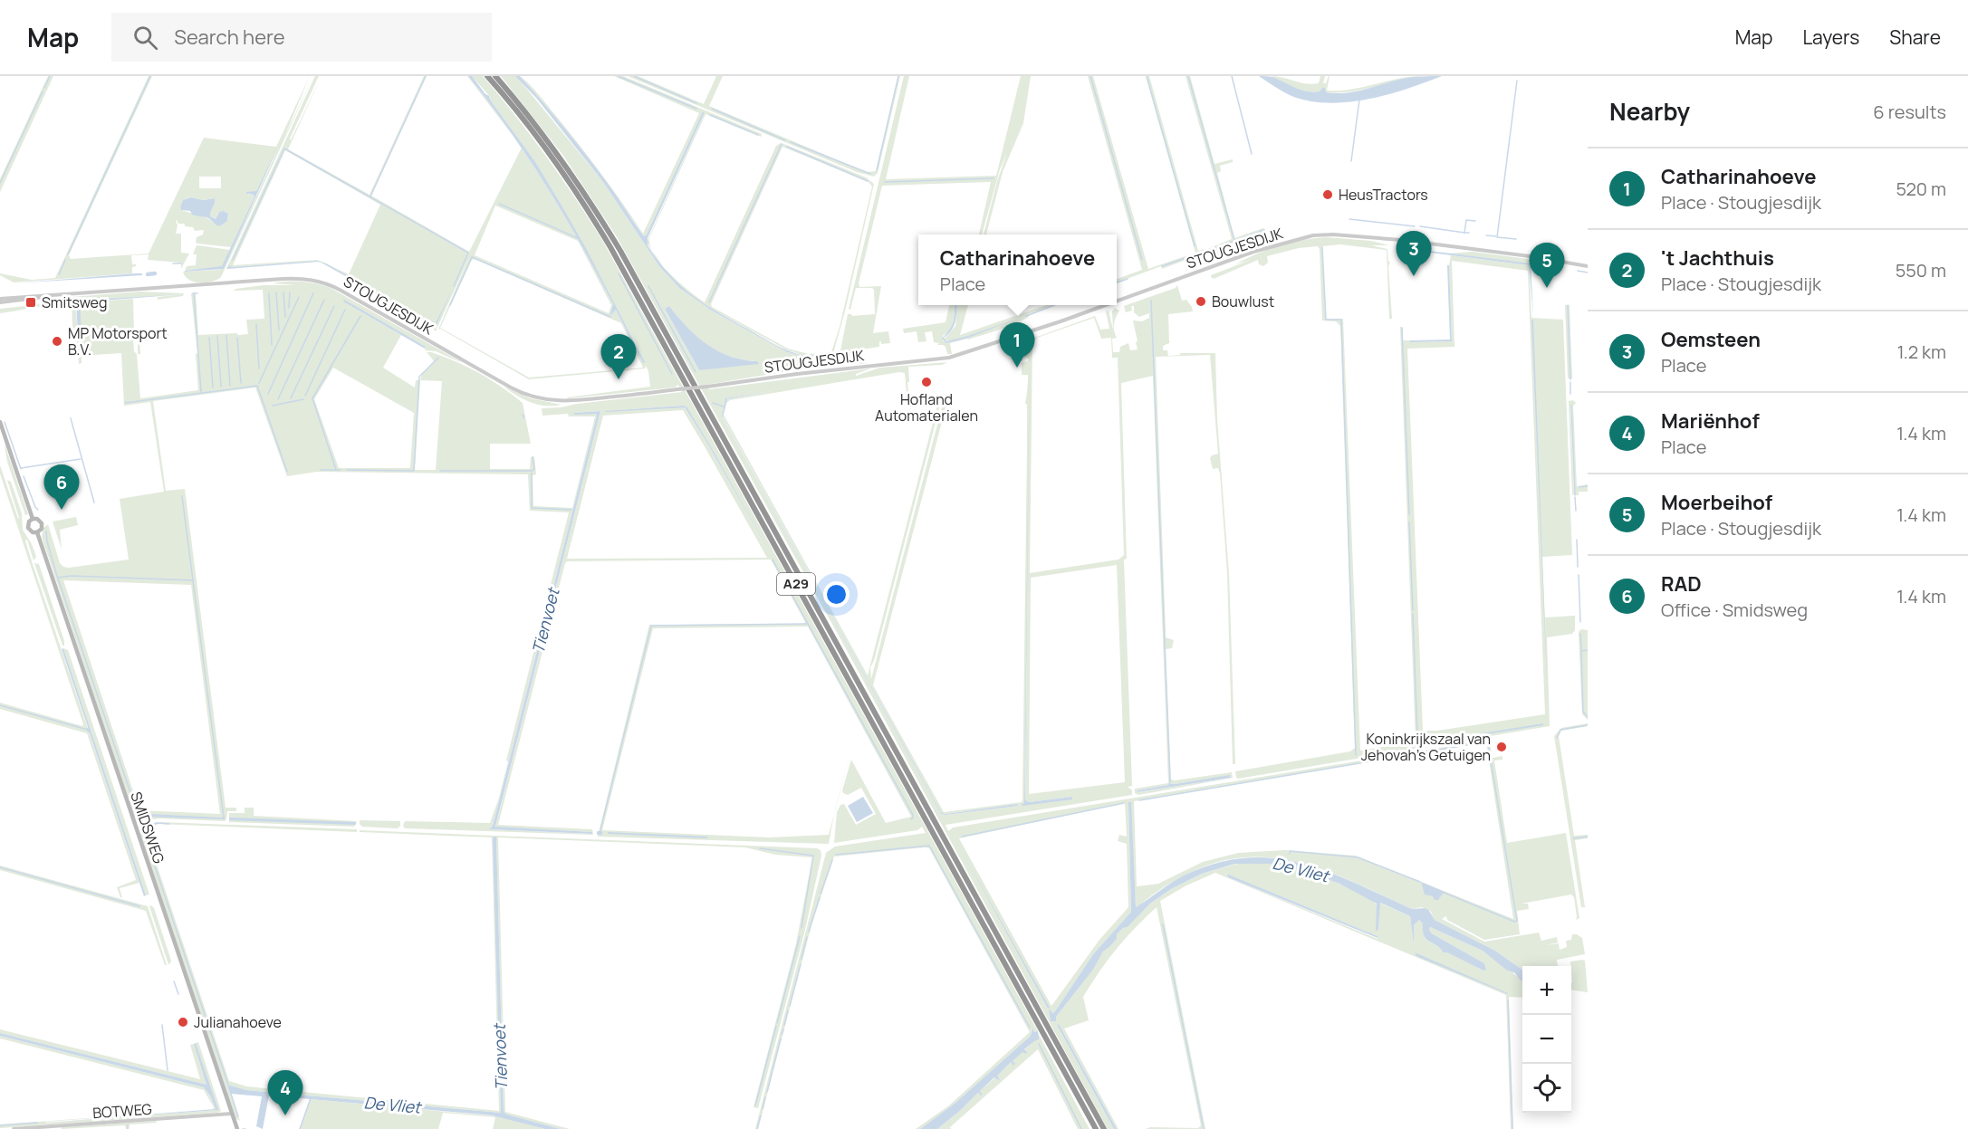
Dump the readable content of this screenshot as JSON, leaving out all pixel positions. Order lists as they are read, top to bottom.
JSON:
{
  "streets": {
    "highway": ["A29"],
    "main road": ["SMIDSWEG"],
    "street": ["STOUGJESDIJK", "BOTWEG"]
  },
  "crossings": [
    ["SMIDSWEG", "BOTWEG"]
  ],
  "water": ["Tienvoet", "De Vliet"],
  "places": {
    "other": [
      "HeusTractors",
      "Bouwlust",
      "MP Motorsport B.V.",
      "Hofland Automaterialen",
      "Koninkrijkszaal van Jehovah's Getuigen",
      "Julianahoeve"
    ],
    "transit": ["Smitsweg"]
  },
  "page": {
    "header": "Map",
    "search": "Search here",
    "nav": ["Map", "Layers", "Share"],
    "heading": ["Nearby", "6 results"],
    "list": [
      {
        "mark": "1",
        "name": "Catharinahoeve",
        "note": "Place · Stougjesdijk",
        "value": "520 m"
      },
      {
        "mark": "2",
        "name": "'t Jachthuis",
        "note": "Place · Stougjesdijk",
        "value": "550 m"
      },
      {
        "mark": "3",
        "name": "Oemsteen",
        "note": "Place",
        "value": "1.2 km"
      },
      {
        "mark": "4",
        "name": "Mariënhof",
        "note": "Place",
        "value": "1.4 km"
      },
      {
        "mark": "5",
        "name": "Moerbeihof",
        "note": "Place · Stougjesdijk",
        "value": "1.4 km"
      },
      {
        "mark": "6",
        "name": "RAD",
        "note": "Office · Smidsweg",
        "value": "1.4 km"
      }
    ],
    "pins": [
      "3",
      "5",
      "1",
      "2",
      "6",
      "4"
    ],
    "popup": ["Catharinahoeve", "Place"],
    "map_buttons": ["+", "−"]
  }
}
